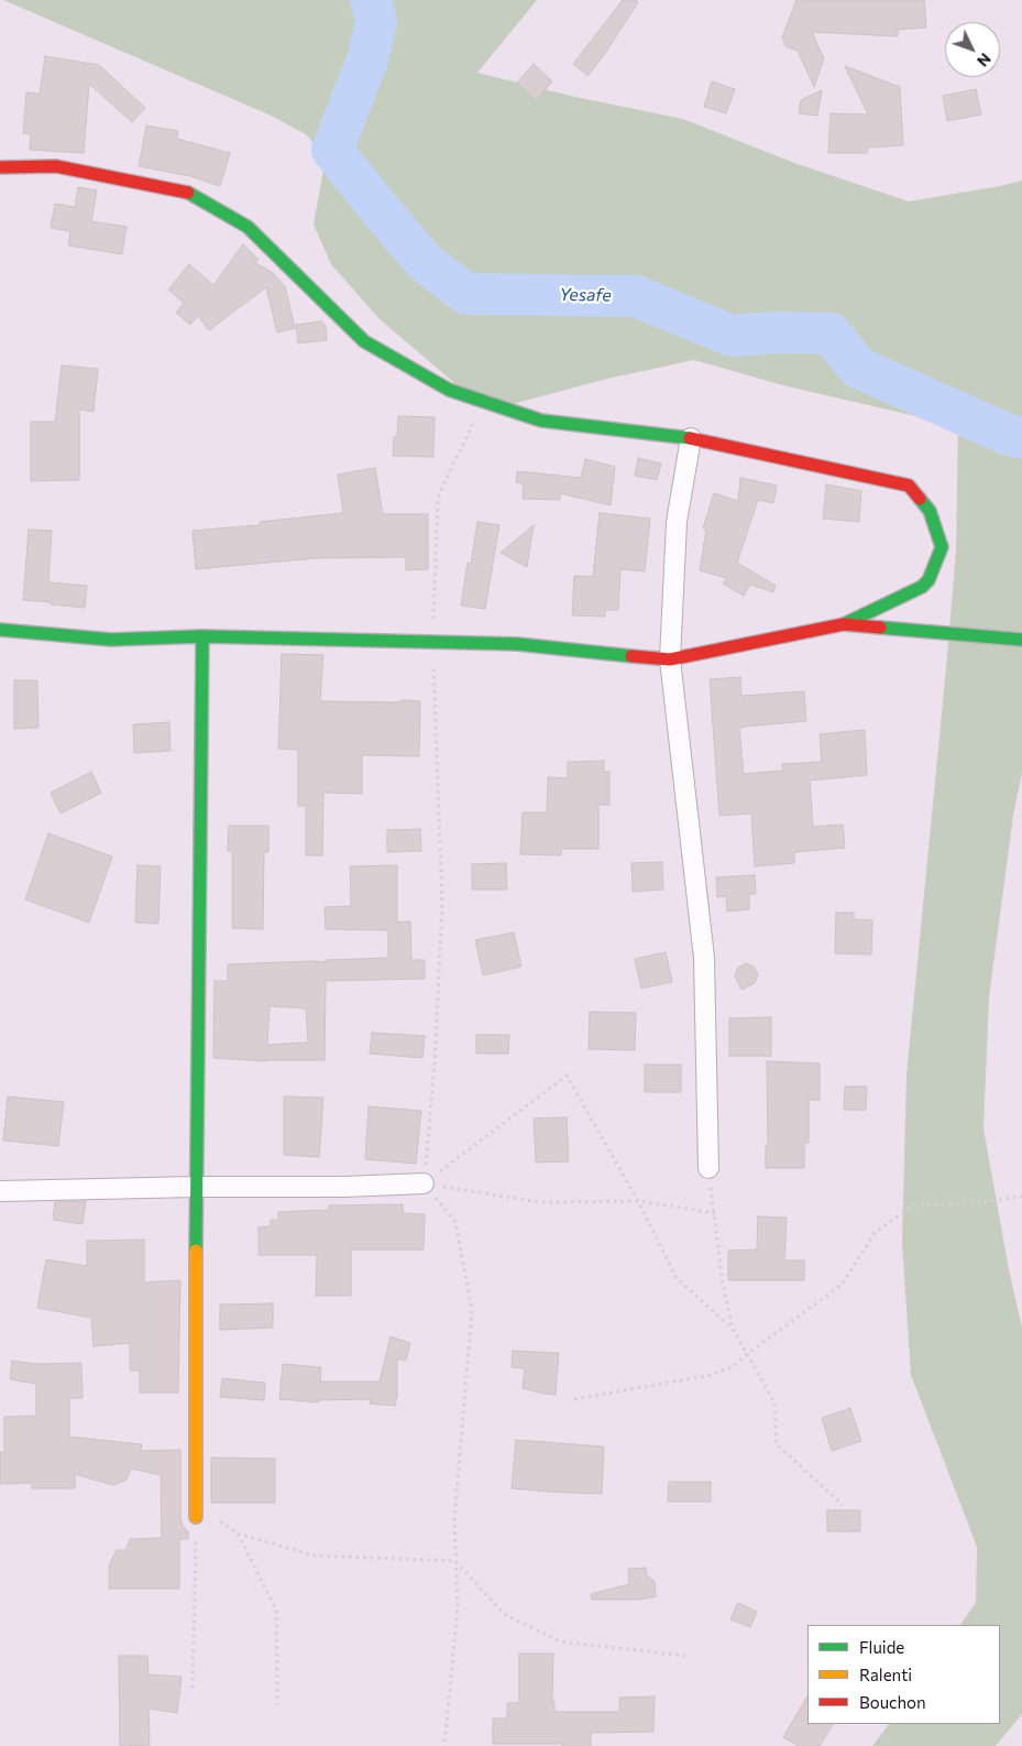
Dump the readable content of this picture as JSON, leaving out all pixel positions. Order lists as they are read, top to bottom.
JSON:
{
  "water": ["Yesafe"],
  "legend": ["Fluide", "Ralenti", "Bouchon"],
  "north": "bottom right"
}
